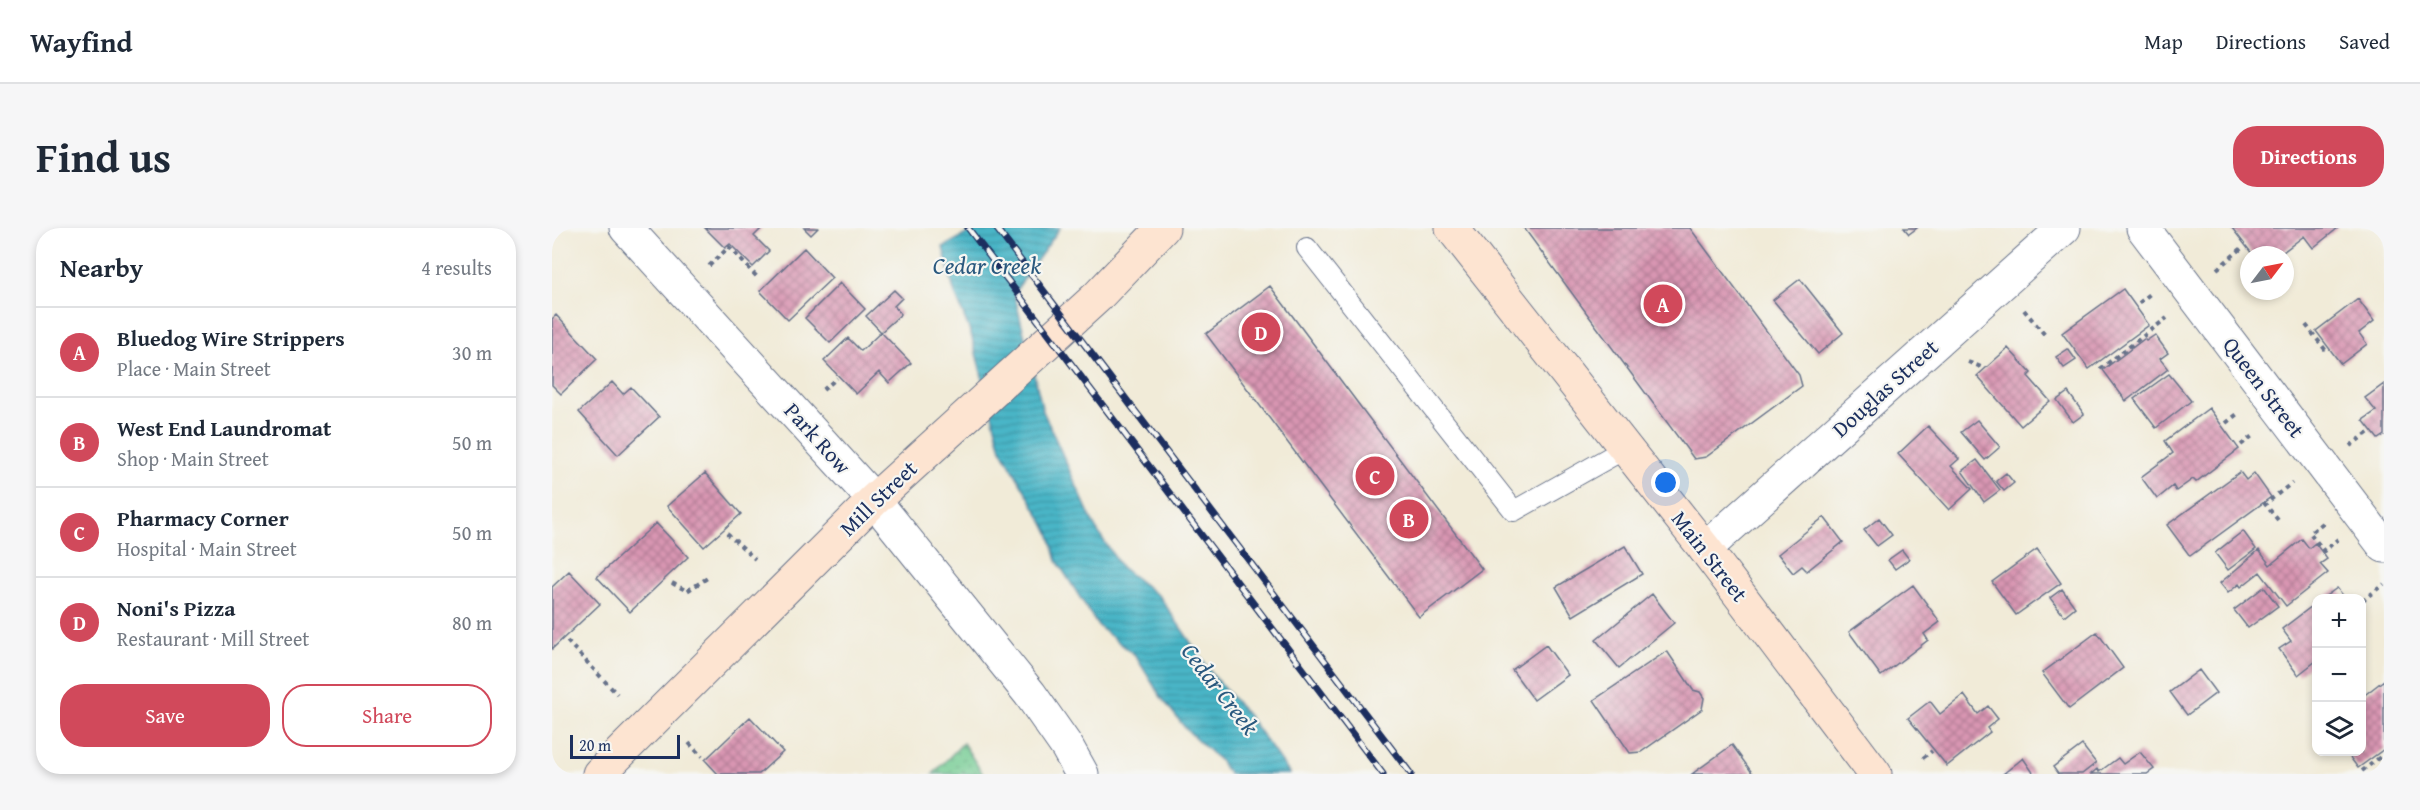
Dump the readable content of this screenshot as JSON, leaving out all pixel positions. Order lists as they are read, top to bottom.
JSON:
{
  "streets": {
    "main road": ["Mill Street", "Main Street"],
    "street": ["Queen Street", "Douglas Street", "Park Row"]
  },
  "crossings": [
    ["Douglas Street", "Main Street"],
    ["Park Row", "Mill Street"]
  ],
  "water": ["Cedar Creek"],
  "scale_bar": "20 m",
  "north": "top right",
  "page": {
    "header": "Wayfind",
    "nav": ["Map", "Directions", "Saved"],
    "title": "Find us",
    "buttons": [
      "Directions",
      ["Save", "Share"]
    ],
    "heading": ["Nearby", "4 results"],
    "pins": [
      "A",
      "D",
      "C",
      "B"
    ],
    "list": [
      {
        "mark": "A",
        "name": "Bluedog Wire Strippers",
        "note": "Place · Main Street",
        "value": "30 m"
      },
      {
        "mark": "B",
        "name": "West End Laundromat",
        "note": "Shop · Main Street",
        "value": "50 m"
      },
      {
        "mark": "C",
        "name": "Pharmacy Corner",
        "note": "Hospital · Main Street",
        "value": "50 m"
      },
      {
        "mark": "D",
        "name": "Noni's Pizza",
        "note": "Restaurant · Mill Street",
        "value": "80 m"
      }
    ],
    "map_buttons": ["+", "−"],
    "scale": "20 m"
  }
}
